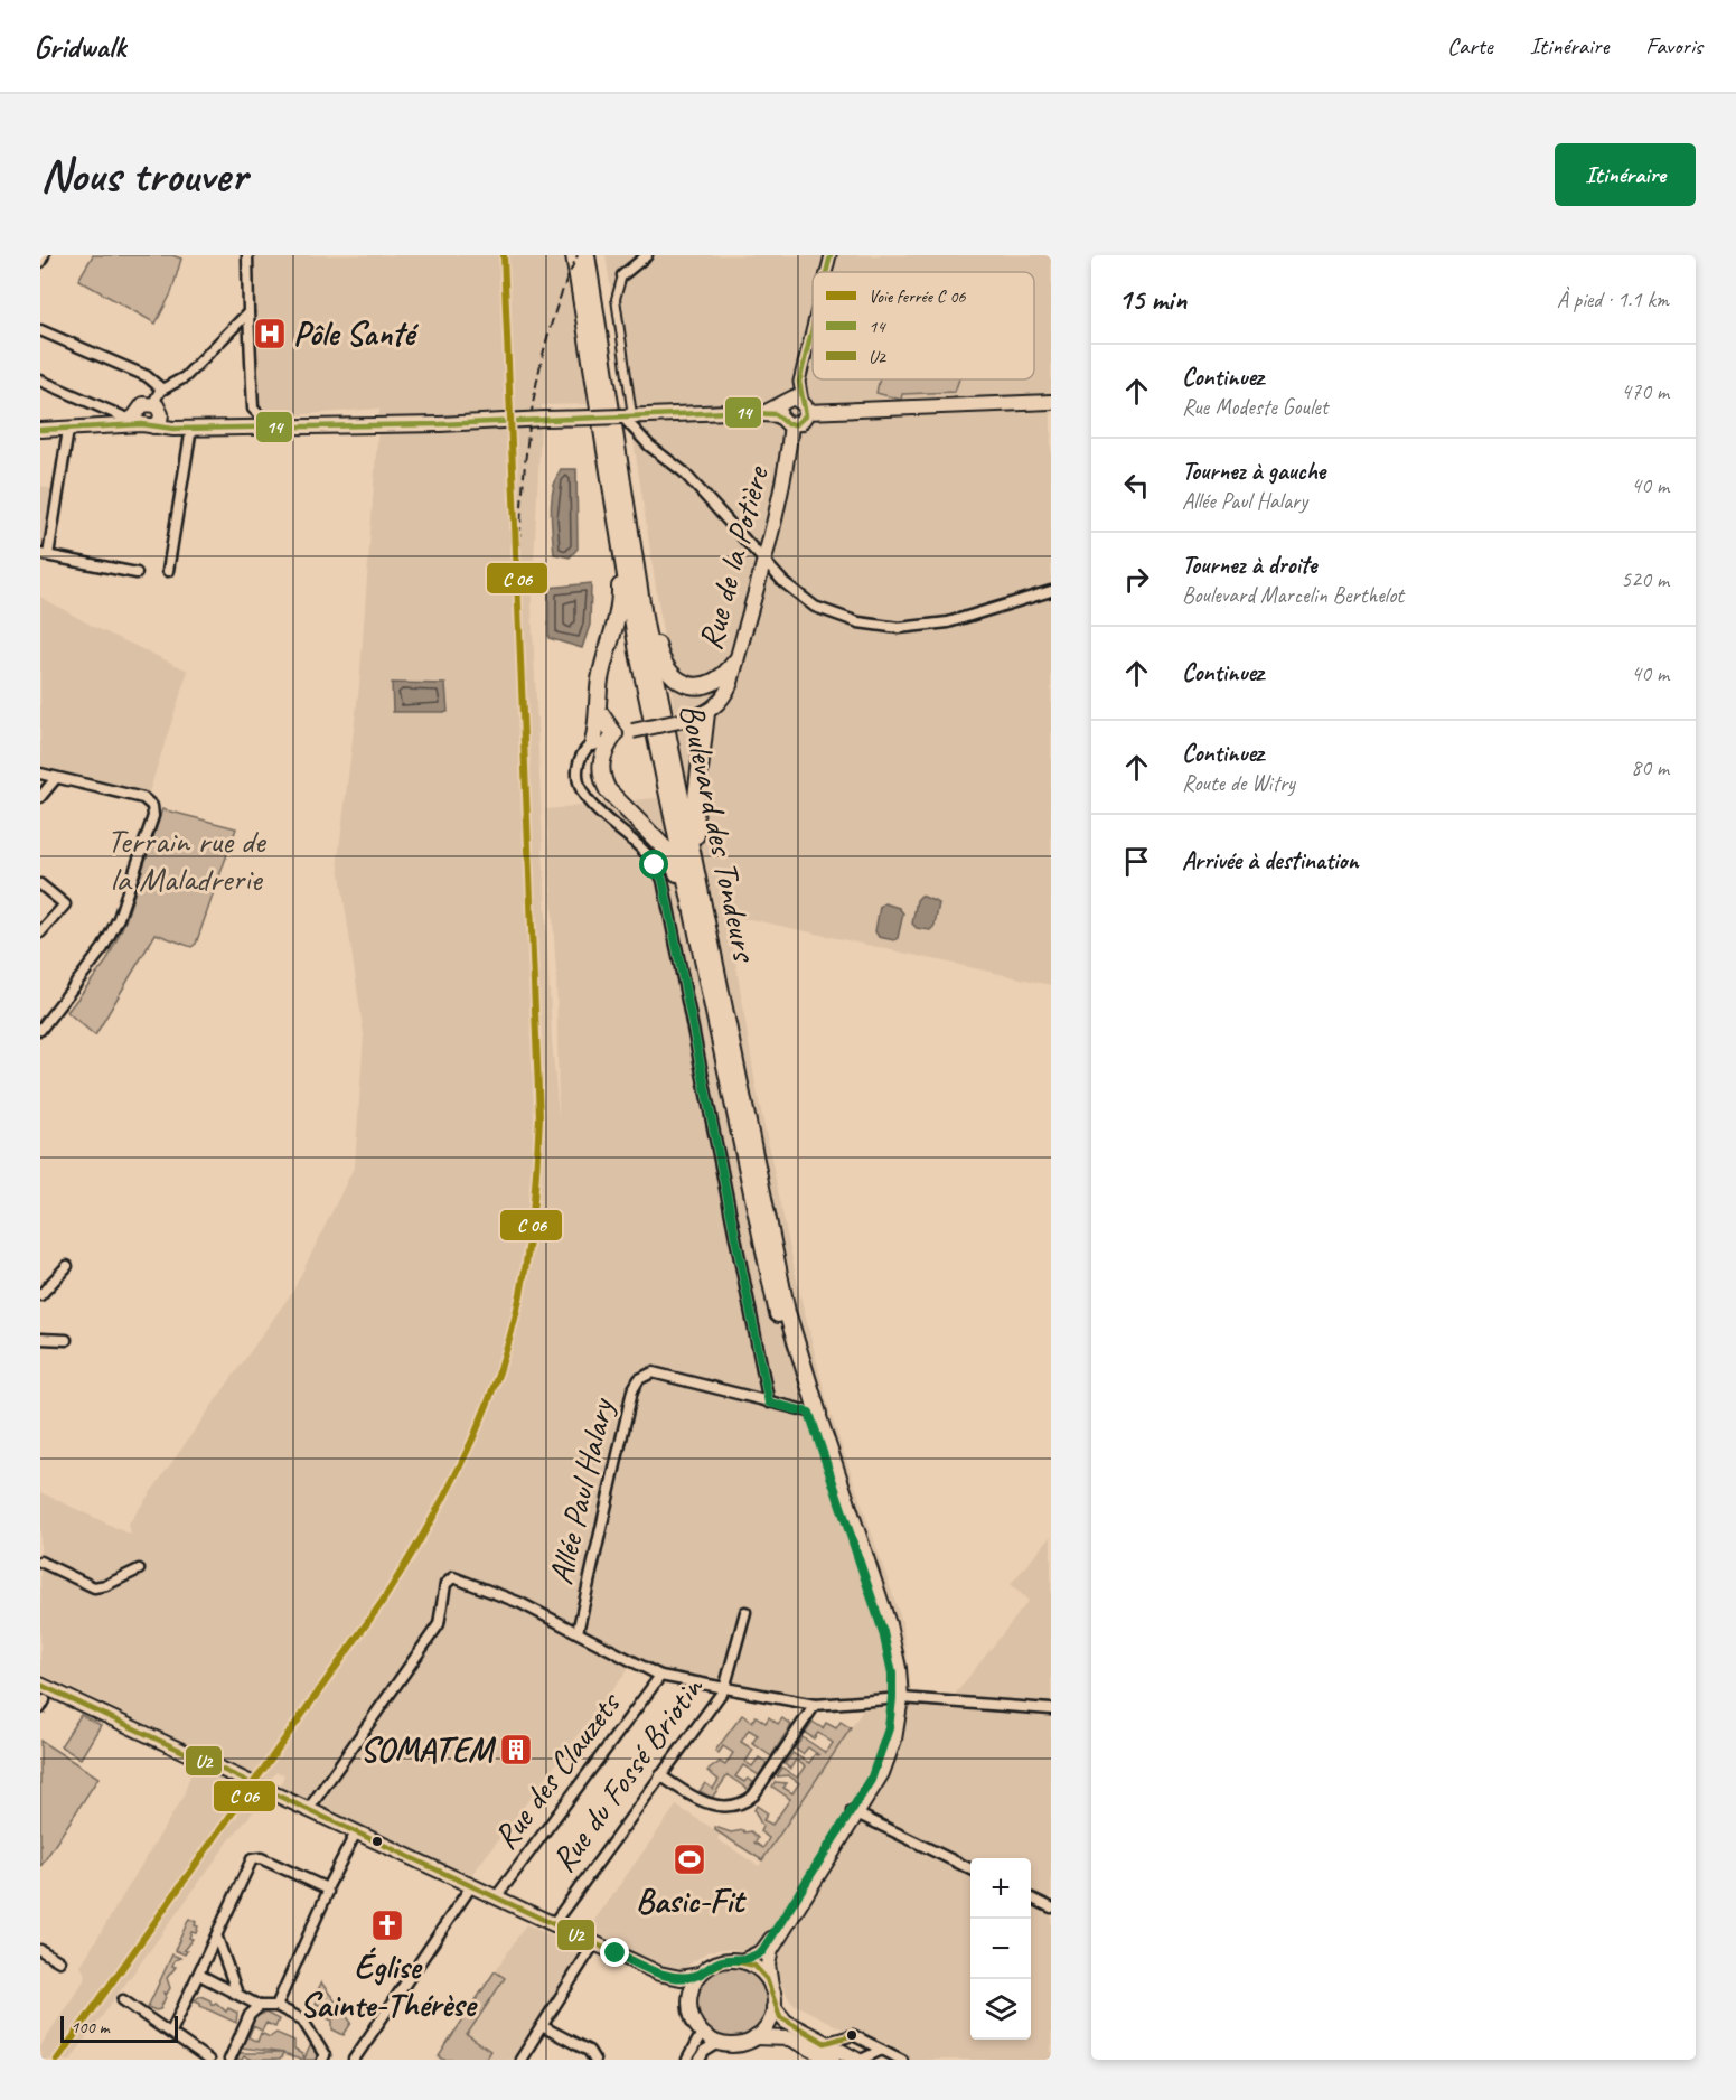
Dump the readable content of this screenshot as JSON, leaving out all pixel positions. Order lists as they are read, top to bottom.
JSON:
{
  "streets": {
    "highway": ["Boulevard des Tondeurs"],
    "main road": ["Rue de la Potière"],
    "street": ["Allée Paul Halary", "Rue des Clauzets", "Rue du Fossé Briotin"]
  },
  "crossings": [
    ["Boulevard des Tondeurs", "Allée Paul Halary"],
    ["Allée Paul Halary", "Rue des Clauzets"],
    ["Allée Paul Halary", "Rue du Fossé Briotin"]
  ],
  "parks": ["Terrain rue de la Maladrerie"],
  "places": {
    "hospital": ["Pôle Santé"],
    "building": ["SOMATEM"],
    "sports": ["Basic-Fit"],
    "church": ["Église Sainte-Thérèse"]
  },
  "lines": ["transit line 14", "transit line U2"],
  "legend": ["Voie ferrée C 06", "14", "U2"],
  "scale_bar": "100 m",
  "page": {
    "header": "Gridwalk",
    "nav": ["Carte", "Itinéraire", "Favoris"],
    "buttons": "Itinéraire",
    "title": "Nous trouver",
    "heading": ["15 min", "À pied · 1.1 km"],
    "list": [
      ["Continuez", "Rue Modeste Goulet", "470 m"],
      ["Tournez à gauche", "Allée Paul Halary", "40 m"],
      ["Tournez à droite", "Boulevard Marcelin Berthelot", "520 m"],
      ["Continuez", "40 m"],
      ["Continuez", "Route de Witry", "80 m"],
      "Arrivée à destination"
    ],
    "map_buttons": ["+", "−"],
    "scale": "100 m"
  }
}
